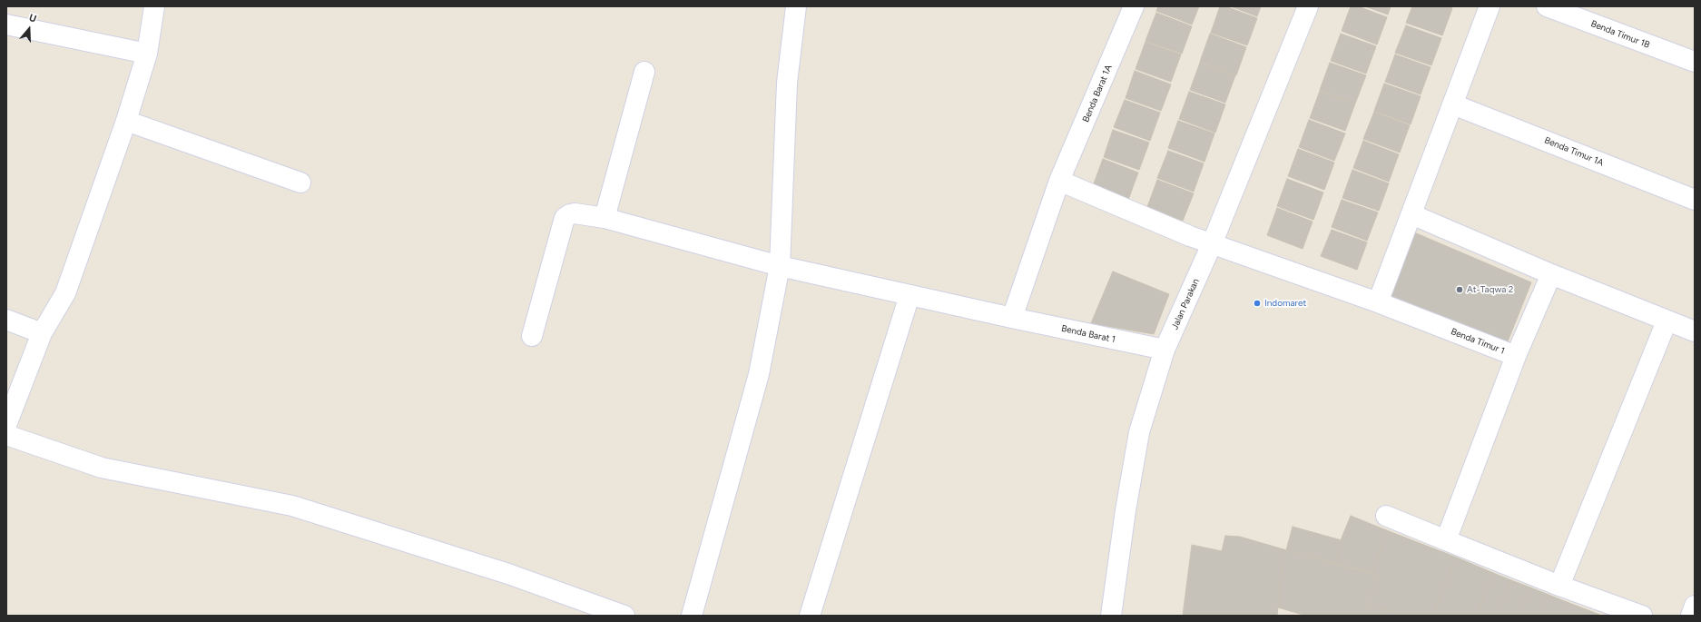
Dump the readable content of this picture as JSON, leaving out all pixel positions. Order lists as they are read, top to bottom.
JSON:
{
  "streets": {
    "street": [
      "Benda Timur 1B",
      "Benda Barat 1A",
      "Benda Timur 1A",
      "Jalan Parakan",
      "Benda Barat 1",
      "Benda Timur 1"
    ]
  },
  "crossings": [
    ["Benda Barat 1A", "Benda Barat 1"],
    ["Jalan Parakan", "Benda Barat 1"],
    ["Jalan Parakan", "Benda Timur 1"]
  ],
  "places": ["At-Taqwa 2", "Indomaret"],
  "north": "top"
}
